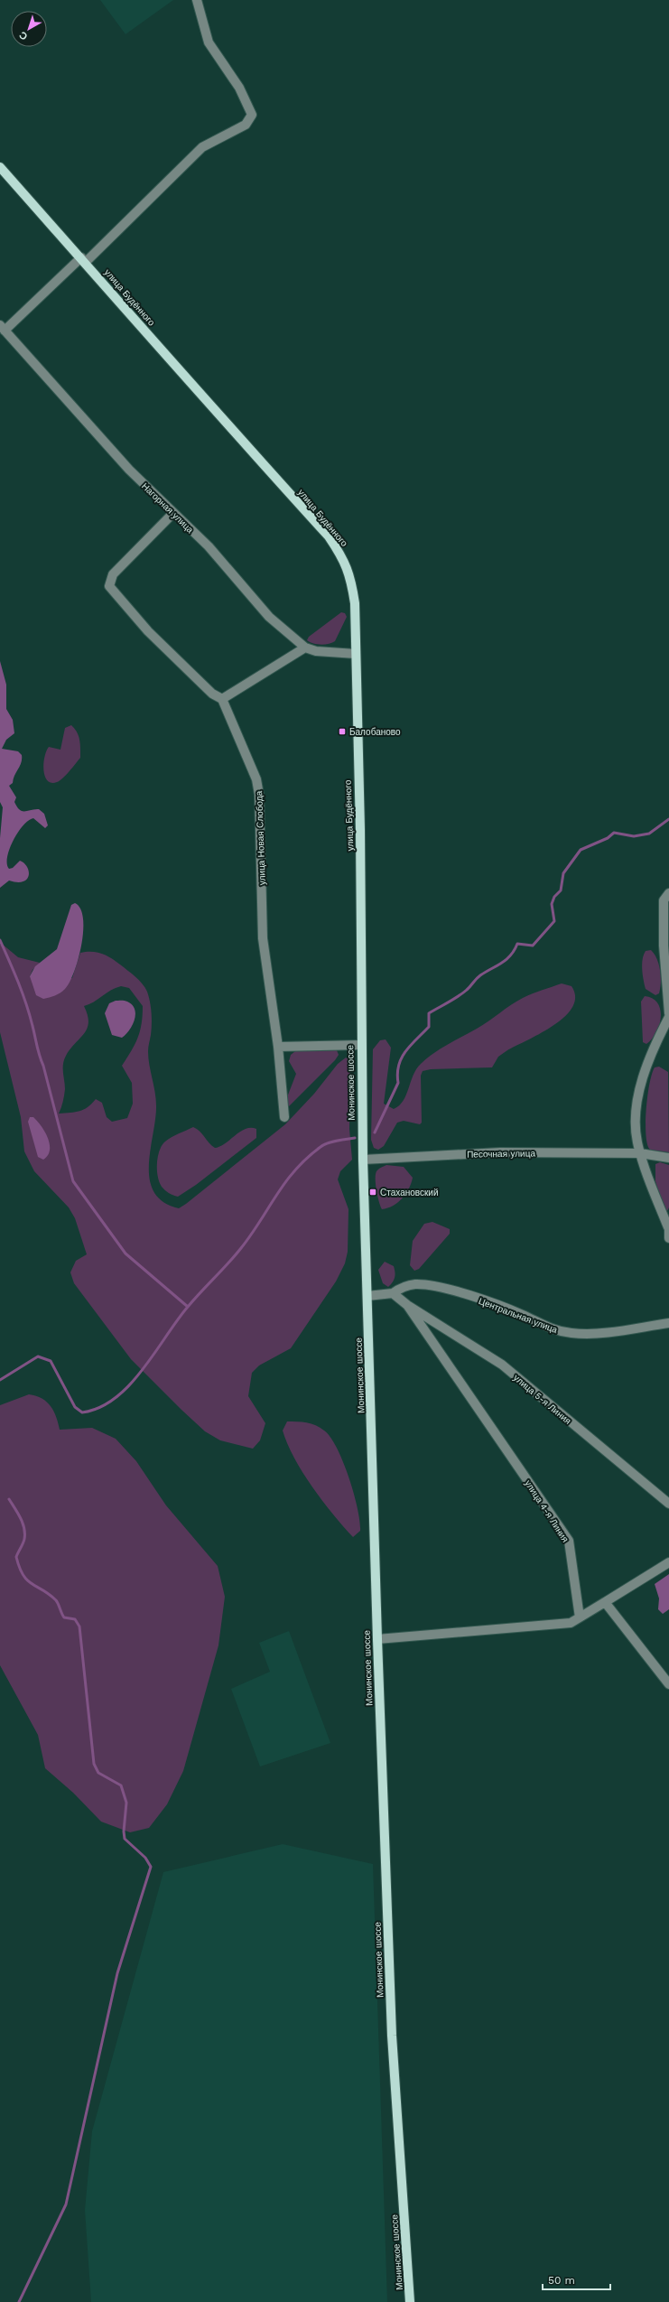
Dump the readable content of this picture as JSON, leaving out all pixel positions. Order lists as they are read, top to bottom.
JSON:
{
  "streets": {
    "main road": ["улица Будённого", "Монинское шоссе"],
    "street": [
      "Нагорная улица",
      "улица Новая Слобода",
      "Песочная улица",
      "Центральная улица",
      "улица 5-я Линия",
      "улица 4-я Линия"
    ]
  },
  "crossings": [
    ["улица Будённого", "Нагорная улица"],
    ["улица Будённого", "Монинское шоссе"],
    ["Монинское шоссе", "Песочная улица"],
    ["Монинское шоссе", "Центральная улица"],
    ["улица 5-я Линия", "улица 4-я Линия"]
  ],
  "places": {
    "transit": ["Балобаново", "Стахановский"]
  },
  "scale_bar": "50 m",
  "north": "bottom left"
}
